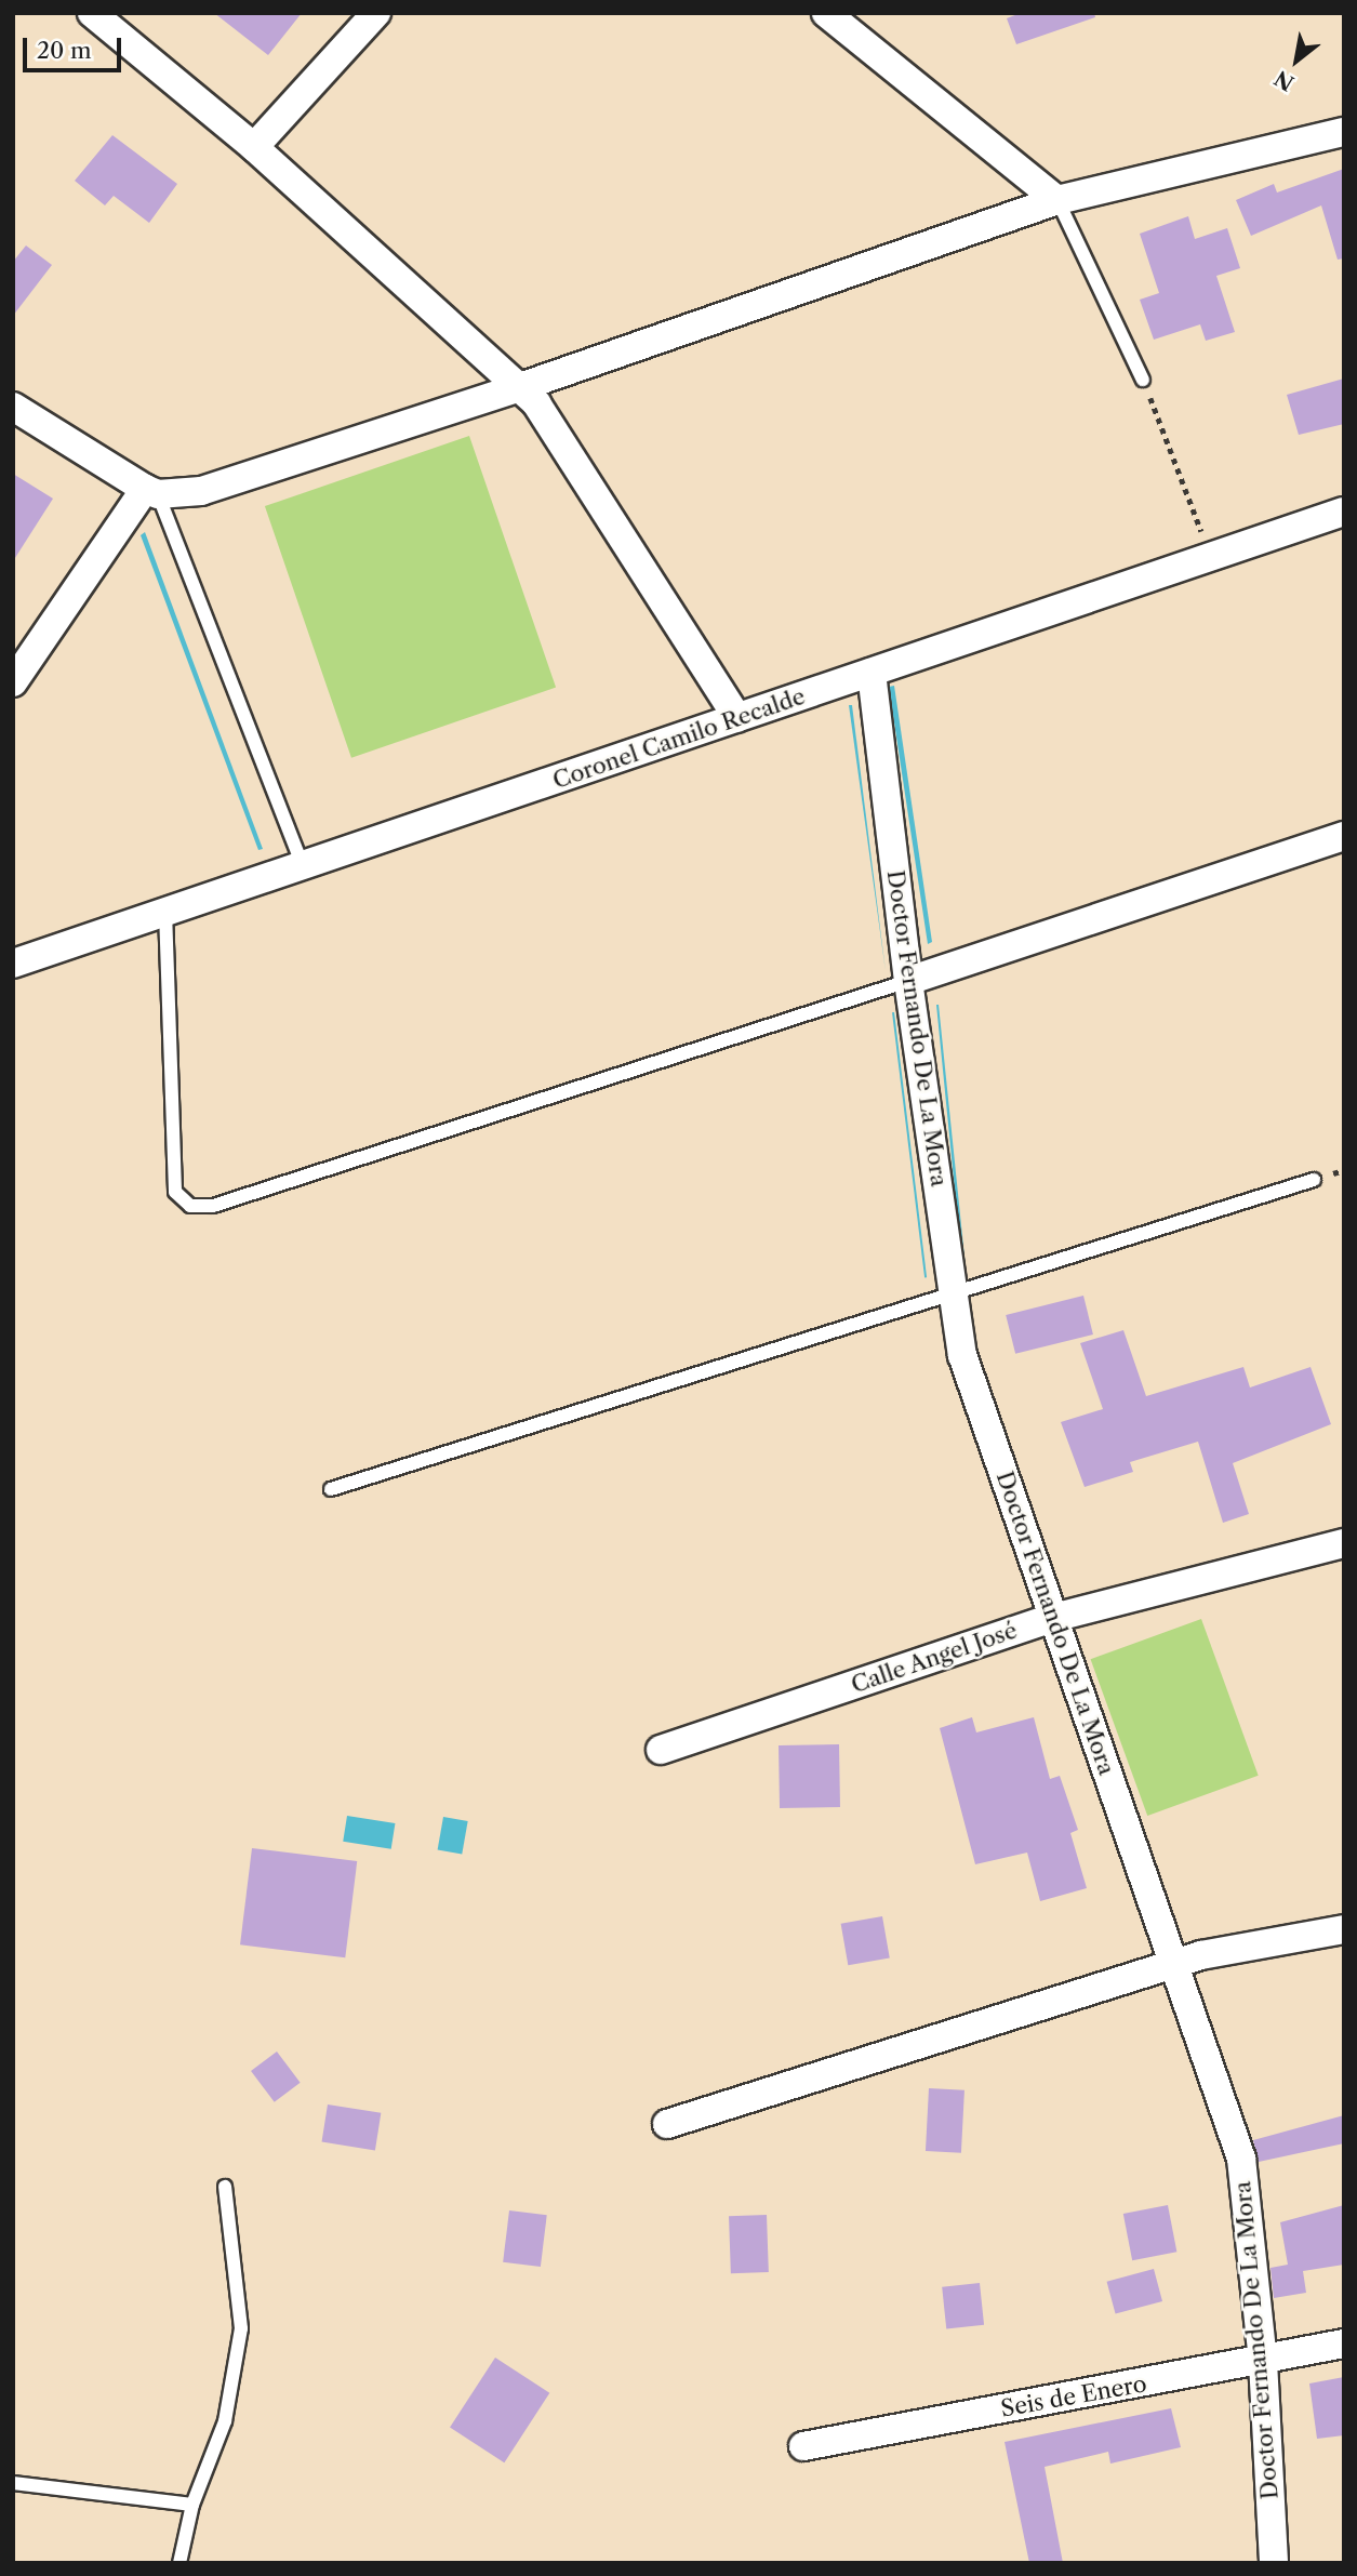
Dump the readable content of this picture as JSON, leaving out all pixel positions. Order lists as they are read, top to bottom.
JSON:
{
  "streets": {
    "street": [
      "Coronel Camilo Recalde",
      "Doctor Fernando De La Mora",
      "Calle Angel José",
      "Seis de Enero"
    ]
  },
  "crossings": [
    ["Coronel Camilo Recalde", "Doctor Fernando De La Mora"],
    ["Doctor Fernando De La Mora", "Calle Angel José"],
    ["Doctor Fernando De La Mora", "Seis de Enero"]
  ],
  "scale_bar": "20 m",
  "north": "bottom left"
}
